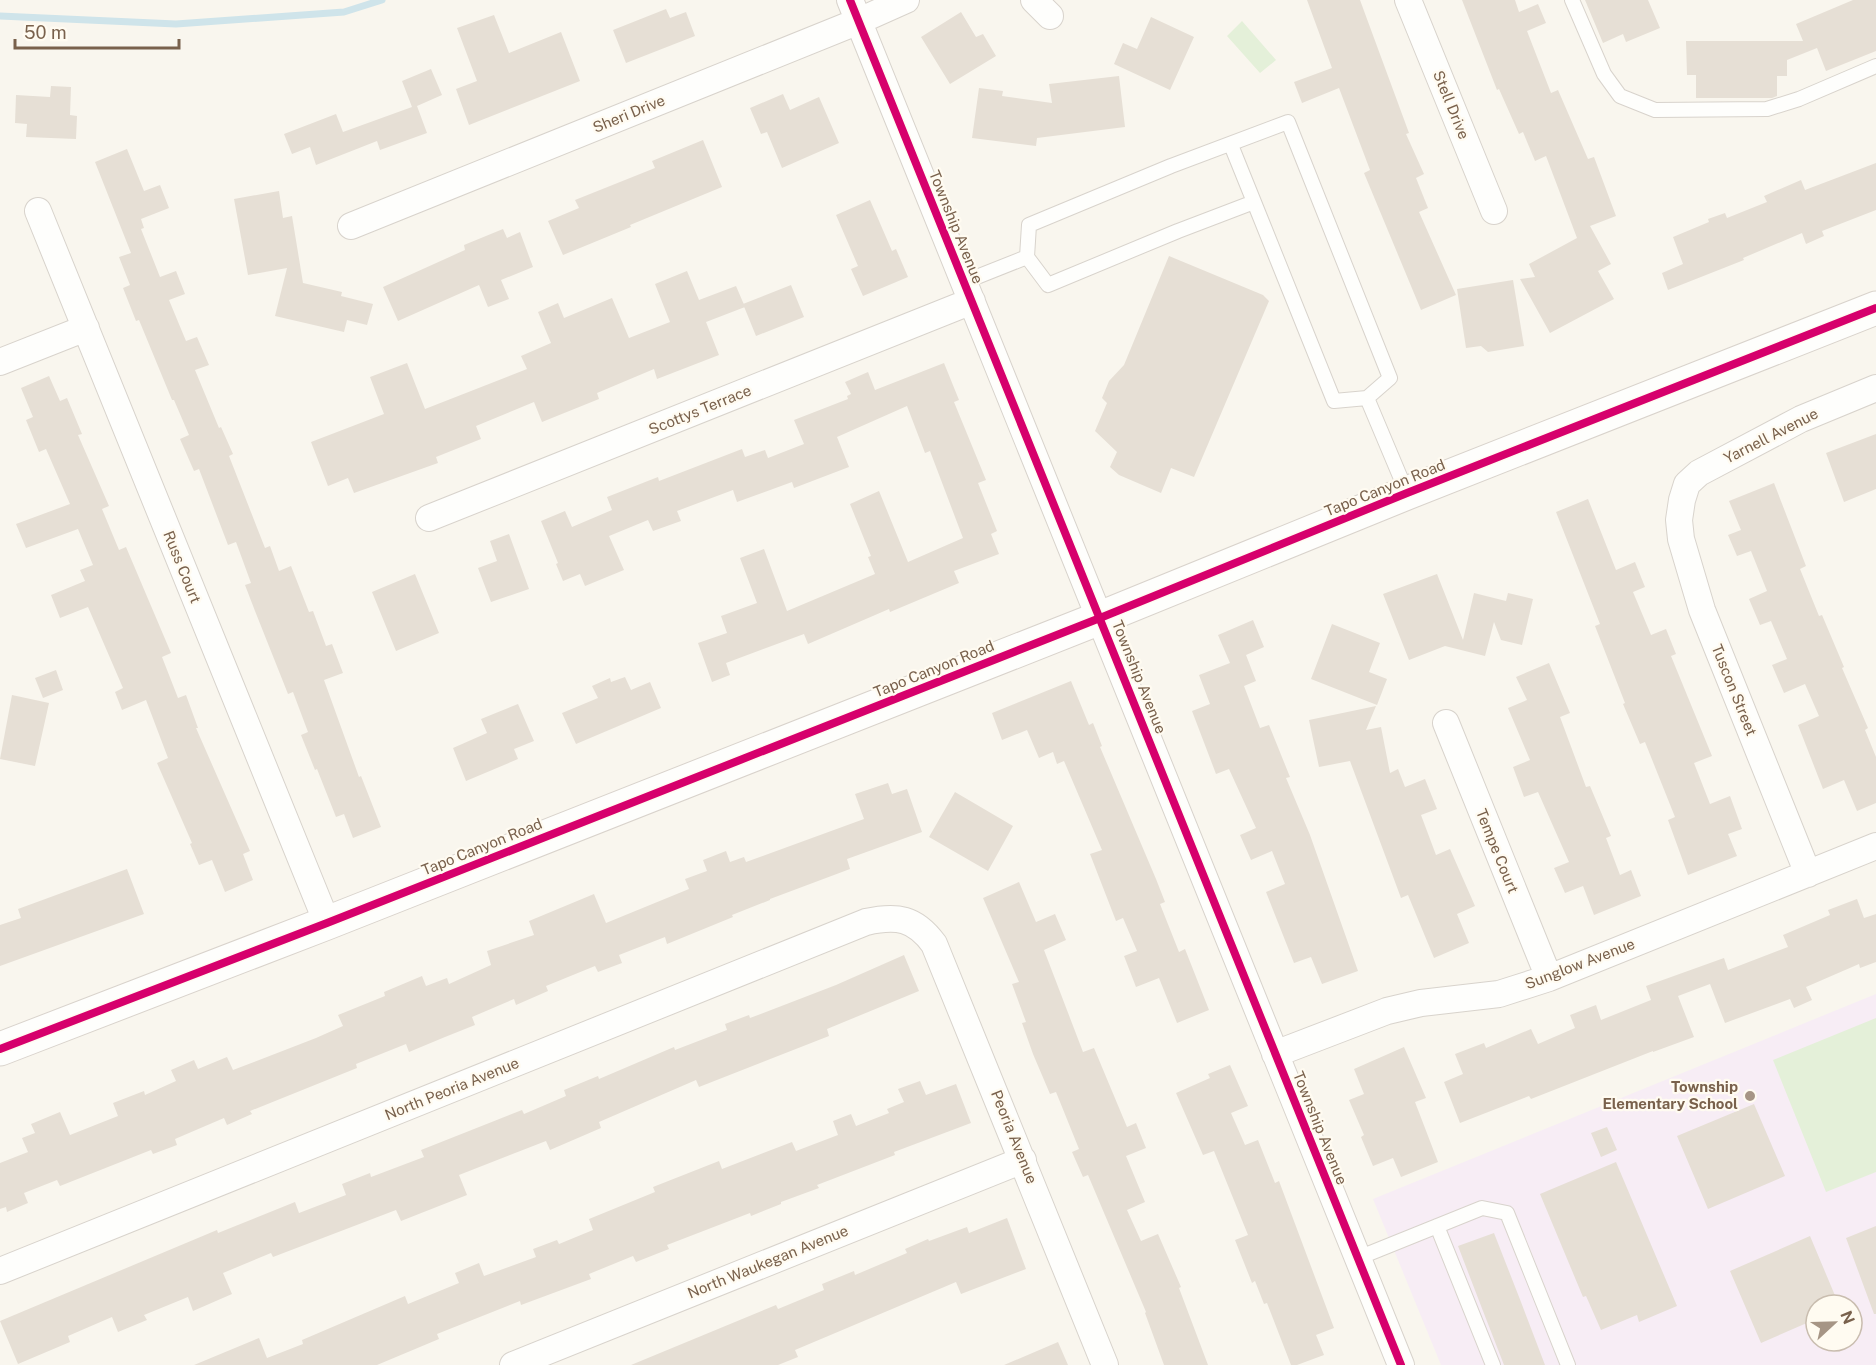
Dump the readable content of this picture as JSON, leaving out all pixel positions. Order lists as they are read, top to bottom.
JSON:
{
  "streets": {
    "main road": ["Tapo Canyon Road"],
    "street": [
      "Stell Drive",
      "Sheri Drive",
      "Township Avenue",
      "Scottys Terrace",
      "Yarnell Avenue",
      "Russ Court",
      "Tuscon Street",
      "Tempe Court",
      "Sunglow Avenue",
      "North Peoria Avenue",
      "Peoria Avenue",
      "North Waukegan Avenue"
    ]
  },
  "crossings": [
    ["Sheri Drive", "Township Avenue"],
    ["Township Avenue", "Scottys Terrace"],
    ["Township Avenue", "Tapo Canyon Road"],
    ["Township Avenue", "Sunglow Avenue"],
    ["Yarnell Avenue", "Tuscon Street"],
    ["Tapo Canyon Road", "Russ Court"],
    ["Tuscon Street", "Sunglow Avenue"],
    ["Tempe Court", "Sunglow Avenue"],
    ["North Peoria Avenue", "Peoria Avenue"],
    ["Peoria Avenue", "North Waukegan Avenue"]
  ],
  "places": ["Township Elementary School"],
  "scale_bar": "50 m",
  "north": "right"
}
